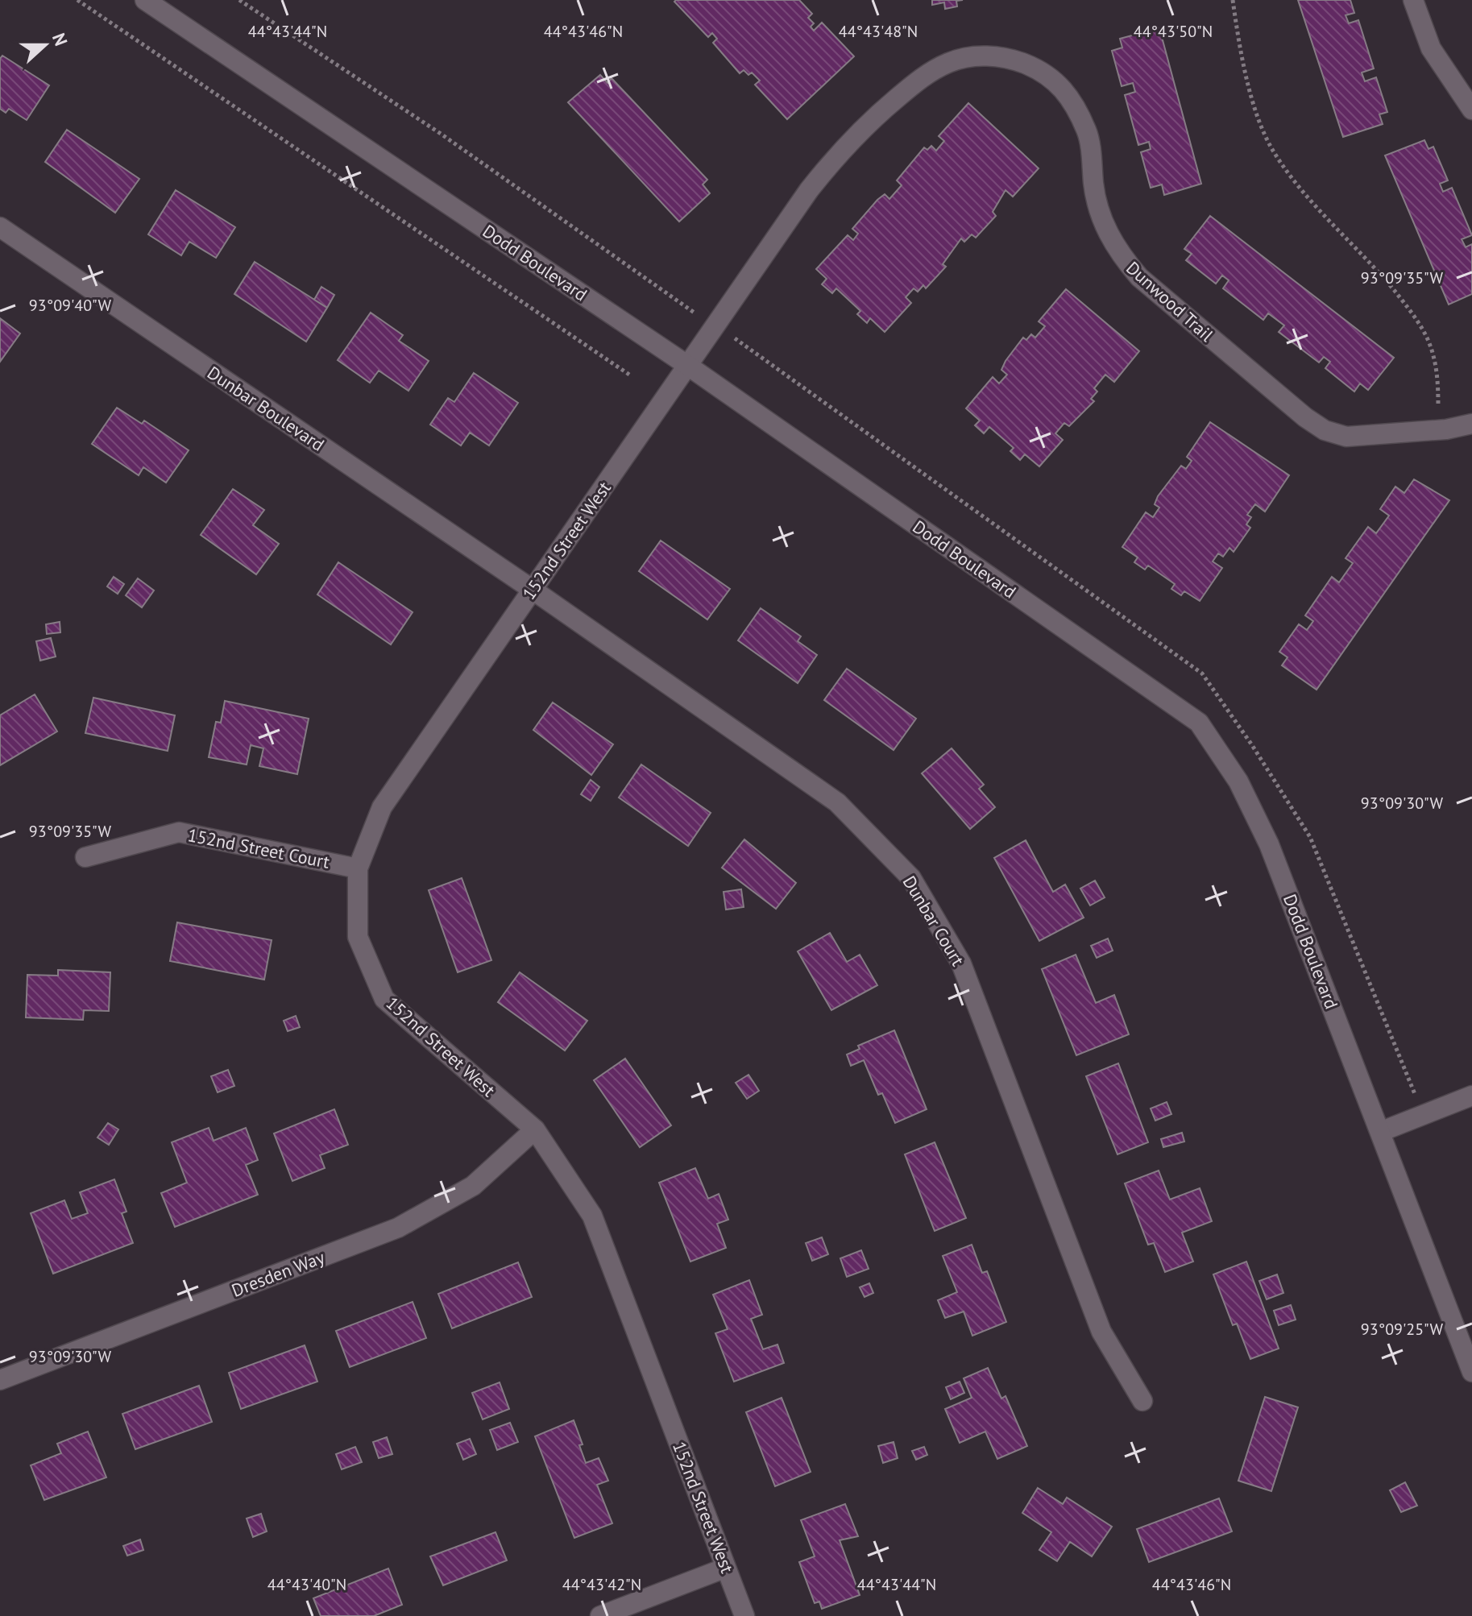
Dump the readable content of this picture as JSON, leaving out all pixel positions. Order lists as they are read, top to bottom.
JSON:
{
  "streets": {
    "street": [
      "Dodd Boulevard",
      "Dunwood Trail",
      "Dunbar Boulevard",
      "152nd Street West",
      "152nd Street Court",
      "Dunbar Court",
      "Dresden Way"
    ]
  },
  "crossings": [
    ["Dodd Boulevard", "Dunwood Trail"],
    ["Dodd Boulevard", "152nd Street West"],
    ["Dunwood Trail", "152nd Street West"],
    ["Dunbar Boulevard", "152nd Street West"],
    ["Dunbar Boulevard", "Dunbar Court"],
    ["152nd Street West", "152nd Street Court"],
    ["152nd Street West", "Dunbar Court"],
    ["152nd Street West", "Dresden Way"]
  ],
  "north": "right",
  "coordinates": [
    "44°43'44\"N",
    "44°43'46\"N",
    "44°43'48\"N",
    "44°43'50\"N",
    "93°09'35\"W",
    "93°09'40\"W",
    "93°09'30\"W",
    "93°09'25\"W",
    "44°43'40\"N",
    "44°43'42\"N"
  ]
}
